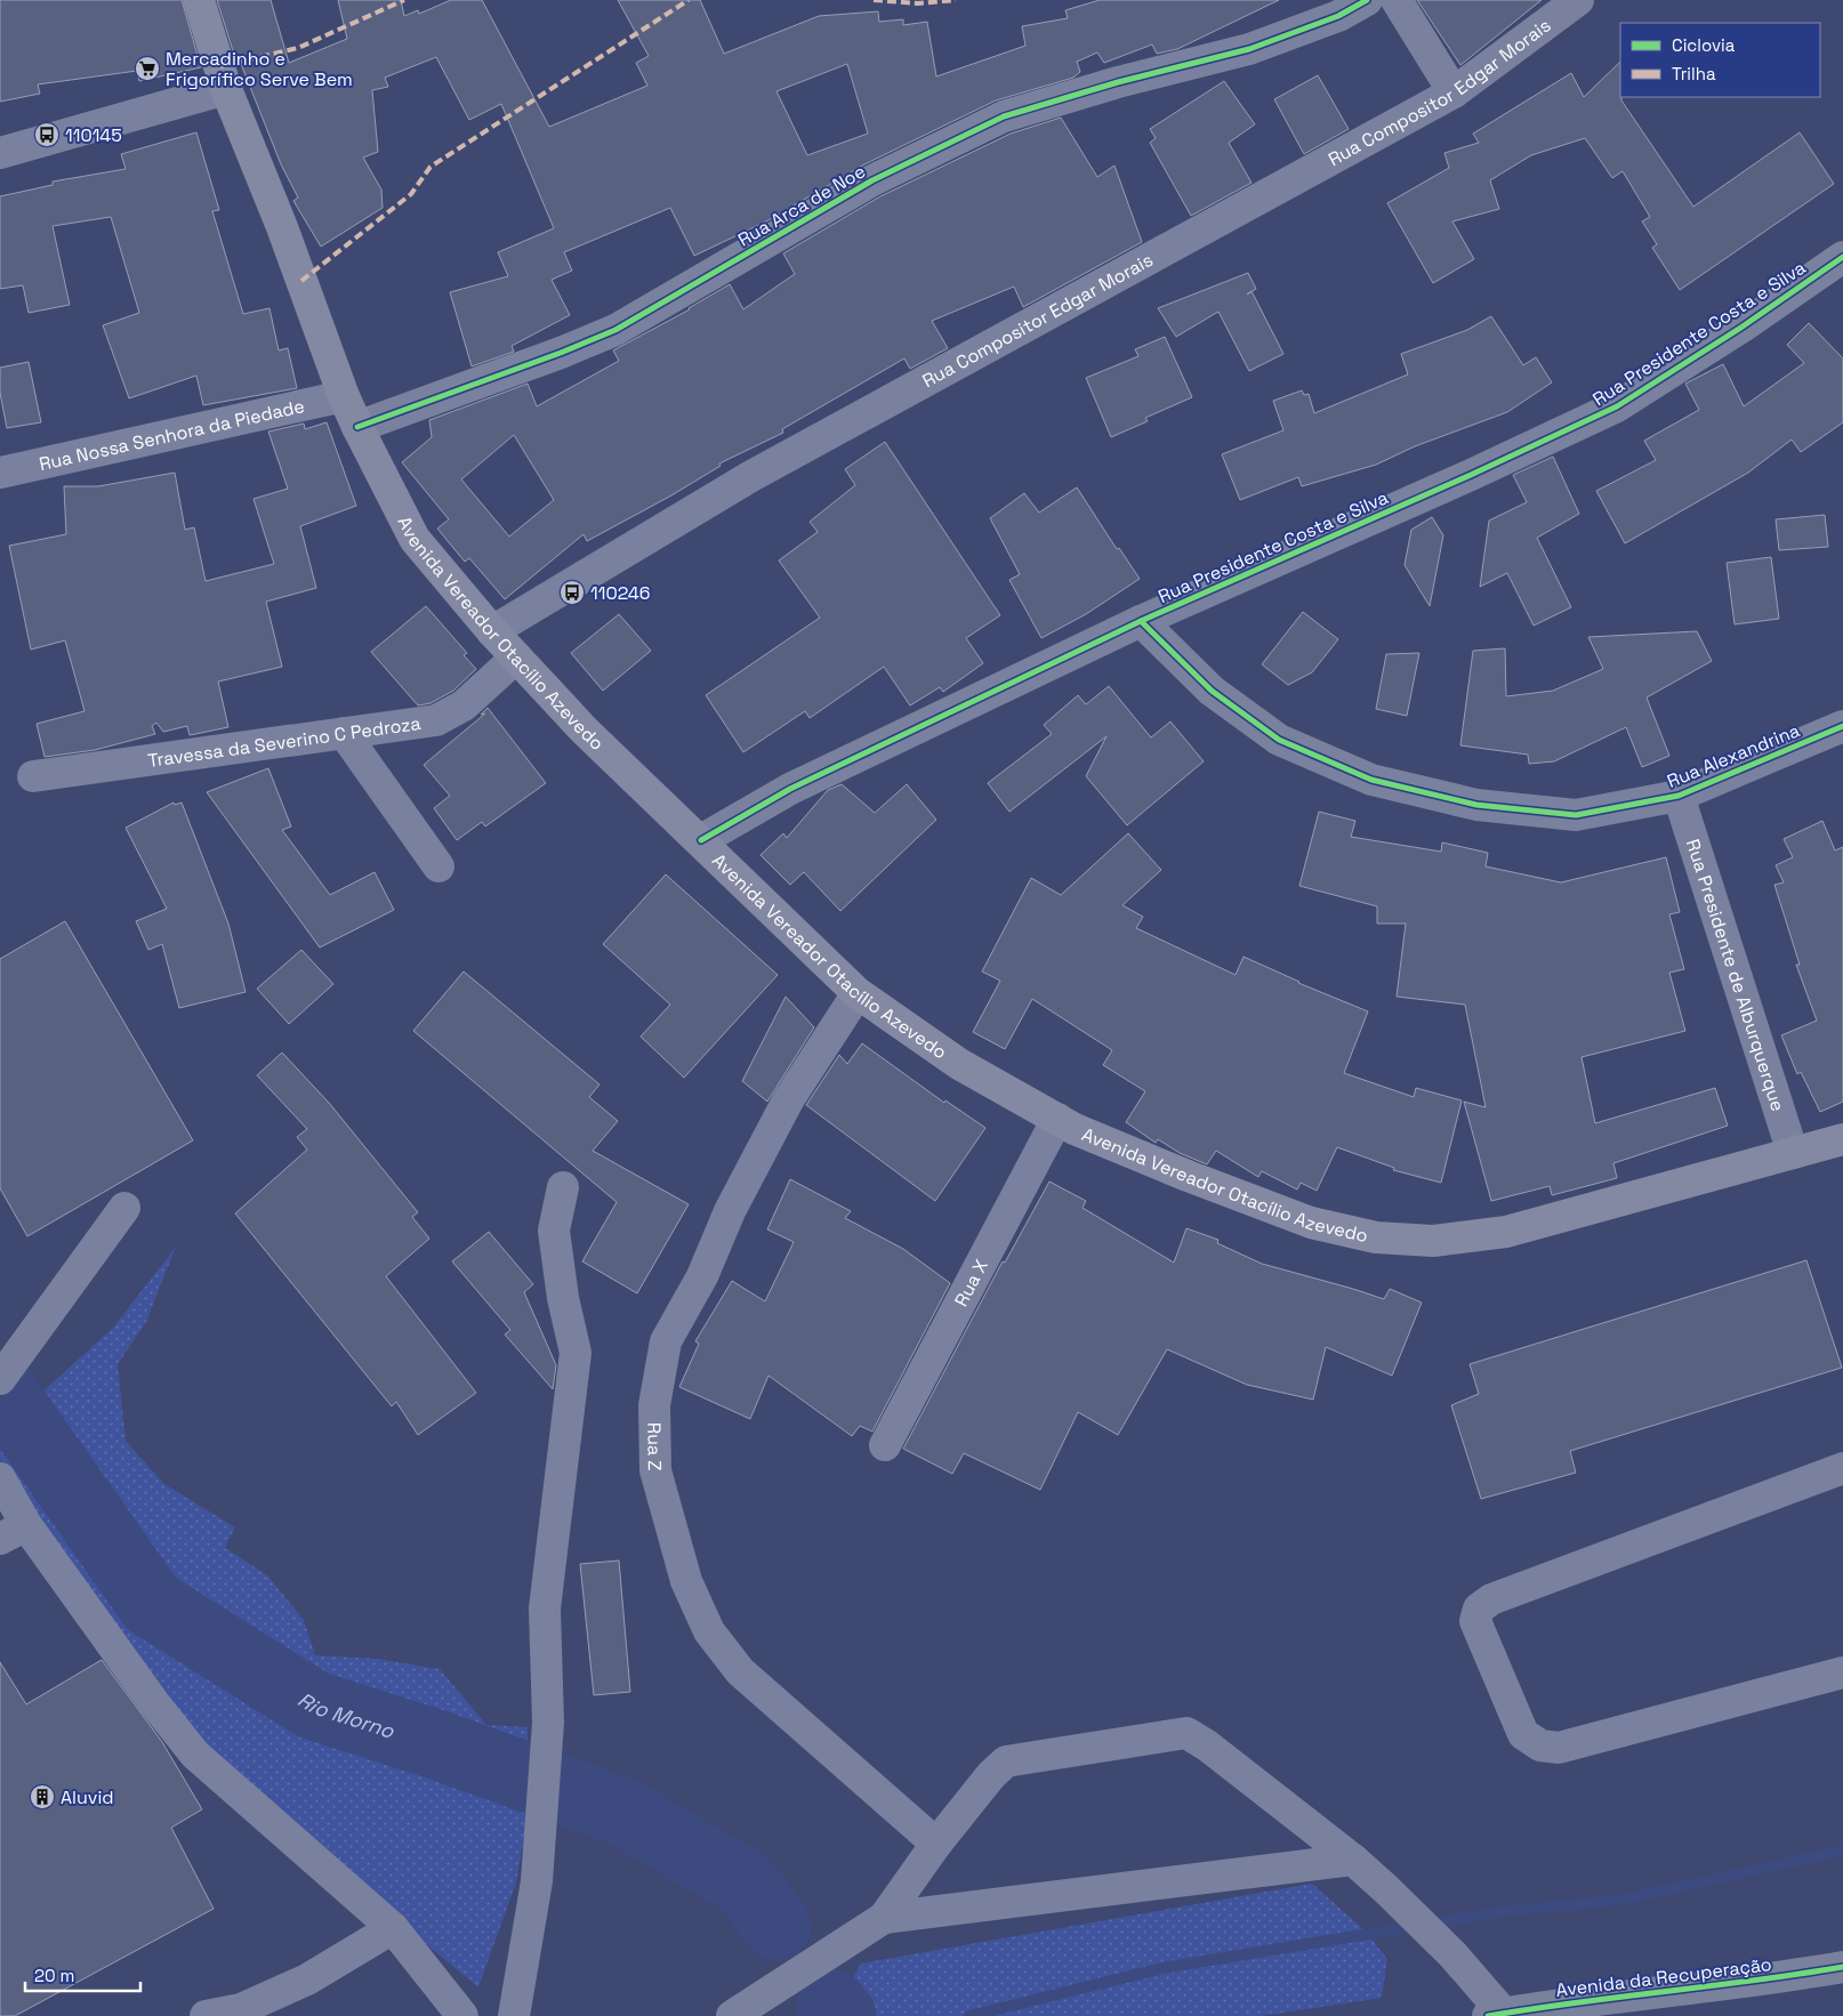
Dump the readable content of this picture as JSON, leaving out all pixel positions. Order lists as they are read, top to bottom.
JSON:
{
  "streets": {
    "highway": ["Avenida da Recuperação"],
    "main road": ["Avenida Vereador Otacílio Azevedo"],
    "street": [
      "Rua Compositor Edgar Morais",
      "Rua Arca de Noe",
      "Rua Presidente Costa e Silva",
      "Rua Nossa Senhora da Piedade",
      "Travessa da Severino C Pedroza",
      "Rua Alexandrina",
      "Rua Presidente de Alburquerque",
      "Rua X",
      "Rua Z"
    ]
  },
  "crossings": [
    ["Rua Compositor Edgar Morais", "Avenida Vereador Otacílio Azevedo"],
    ["Rua Arca de Noe", "Avenida Vereador Otacílio Azevedo"],
    ["Rua Presidente Costa e Silva", "Avenida Vereador Otacílio Azevedo"],
    ["Rua Presidente Costa e Silva", "Rua Alexandrina"],
    ["Rua Nossa Senhora da Piedade", "Avenida Vereador Otacílio Azevedo"],
    ["Avenida Vereador Otacílio Azevedo", "Travessa da Severino C Pedroza"],
    ["Avenida Vereador Otacílio Azevedo", "Rua Presidente de Alburquerque"],
    ["Avenida Vereador Otacílio Azevedo", "Rua X"],
    ["Avenida Vereador Otacílio Azevedo", "Rua Z"],
    ["Rua Alexandrina", "Rua Presidente de Alburquerque"]
  ],
  "water": ["Rio Morno"],
  "places": {
    "supermarket": ["Mercadinho e Frigorífico Serve Bem"],
    "bus stop": ["110145", "110246"],
    "building": ["Aluvid"]
  },
  "legend": ["Ciclovia", "Trilha"],
  "scale_bar": "20 m"
}
